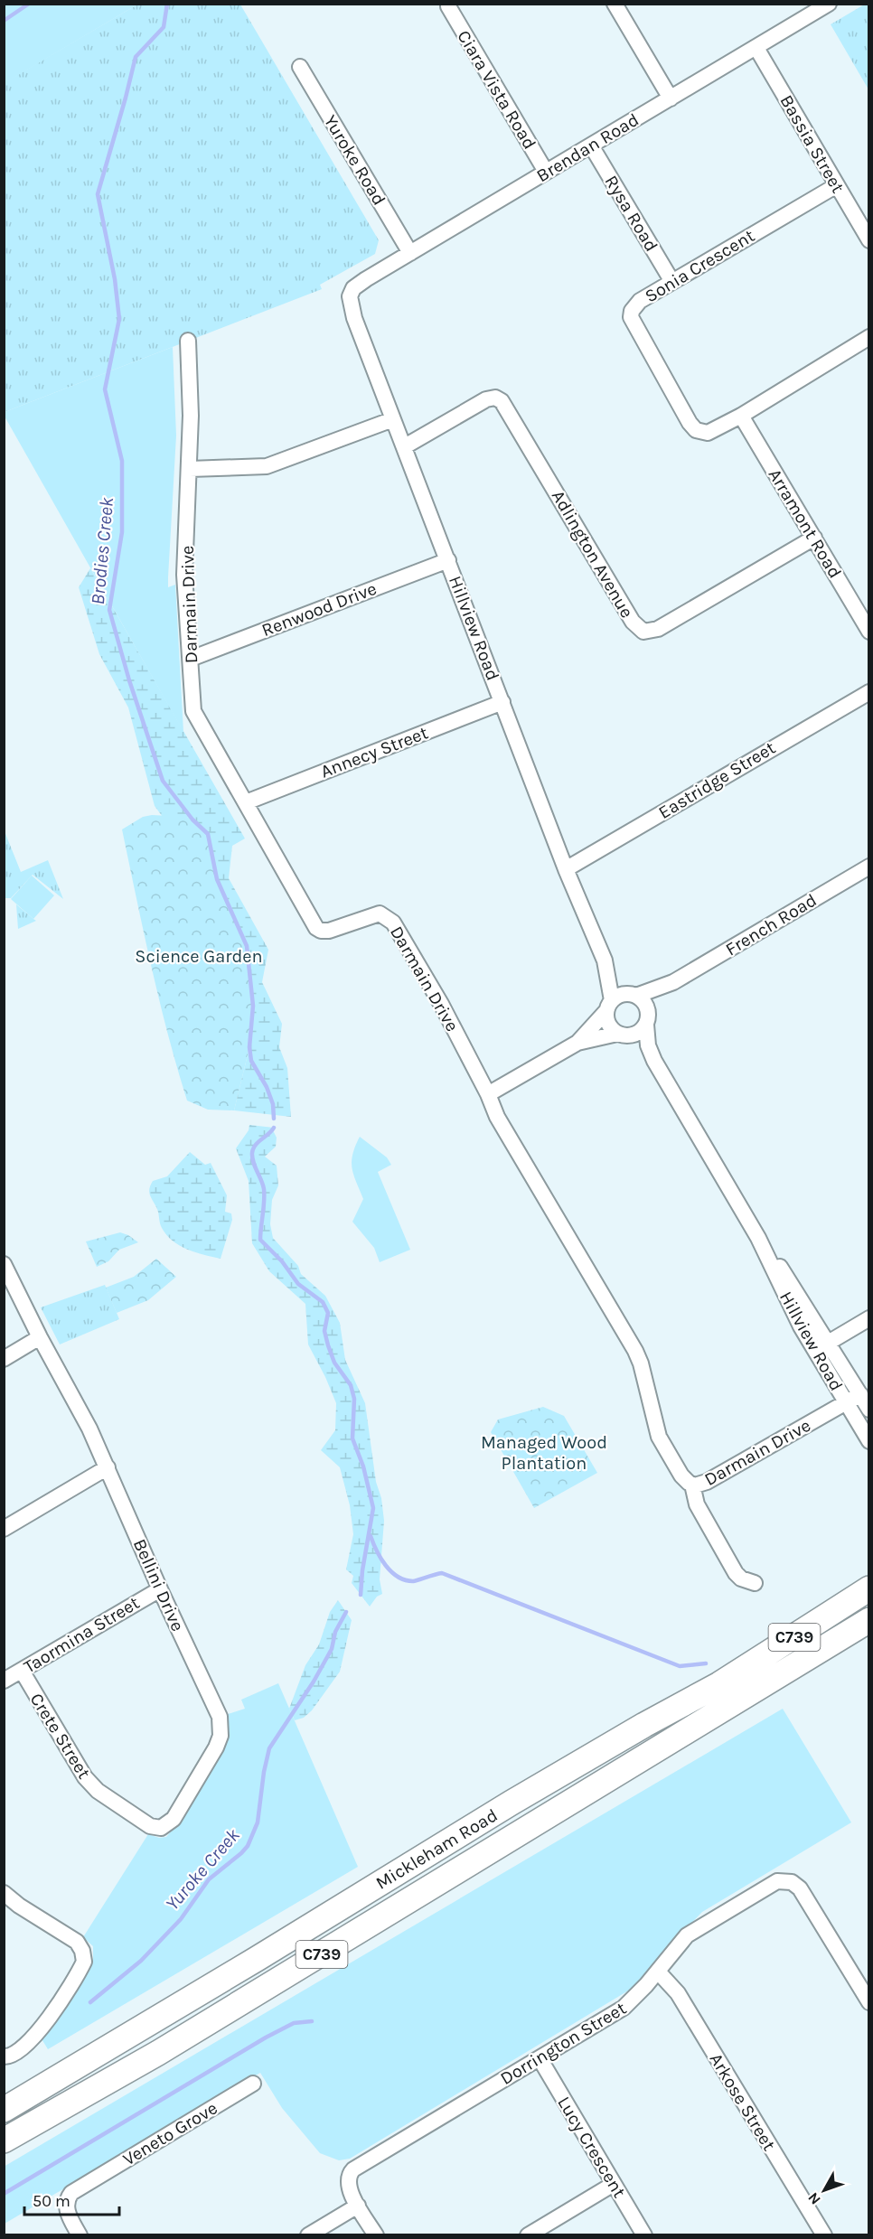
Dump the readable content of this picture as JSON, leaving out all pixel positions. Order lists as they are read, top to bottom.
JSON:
{
  "streets": {
    "main road": ["C739", "Mickleham Road"],
    "street": [
      "Ciara Vista Road",
      "Bassia Street",
      "Brendan Road",
      "Yuroke Road",
      "Rysa Road",
      "Sonia Crescent",
      "Arramont Road",
      "Adlington Avenue",
      "Darmain Drive",
      "Renwood Drive",
      "Hillview Road",
      "Annecy Street",
      "Eastridge Street",
      "French Road",
      "Bellini Drive",
      "Taormina Street",
      "Crete Street",
      "Dorrington Street",
      "Arkose Street",
      "Veneto Grove",
      "Lucy Crescent"
    ]
  },
  "crossings": [
    ["Ciara Vista Road", "Brendan Road"],
    ["Bassia Street", "Brendan Road"],
    ["Bassia Street", "Sonia Crescent"],
    ["Brendan Road", "Yuroke Road"],
    ["Brendan Road", "Rysa Road"],
    ["Brendan Road", "Hillview Road"],
    ["Rysa Road", "Sonia Crescent"],
    ["Sonia Crescent", "Arramont Road"],
    ["Arramont Road", "Adlington Avenue"],
    ["Adlington Avenue", "Hillview Road"],
    ["Darmain Drive", "Renwood Drive"],
    ["Darmain Drive", "Hillview Road"],
    ["Darmain Drive", "Annecy Street"],
    ["Renwood Drive", "Hillview Road"],
    ["Hillview Road", "Annecy Street"],
    ["Hillview Road", "Eastridge Street"],
    ["Hillview Road", "French Road"],
    ["Bellini Drive", "Taormina Street"],
    ["Bellini Drive", "Crete Street"],
    ["Taormina Street", "Crete Street"],
    ["Dorrington Street", "Arkose Street"],
    ["Dorrington Street", "Lucy Crescent"]
  ],
  "water": ["Brodies Creek", "Yuroke Creek"],
  "parks": ["Science Garden", "Managed Wood Plantation"],
  "scale_bar": "50 m",
  "north": "bottom left"
}
